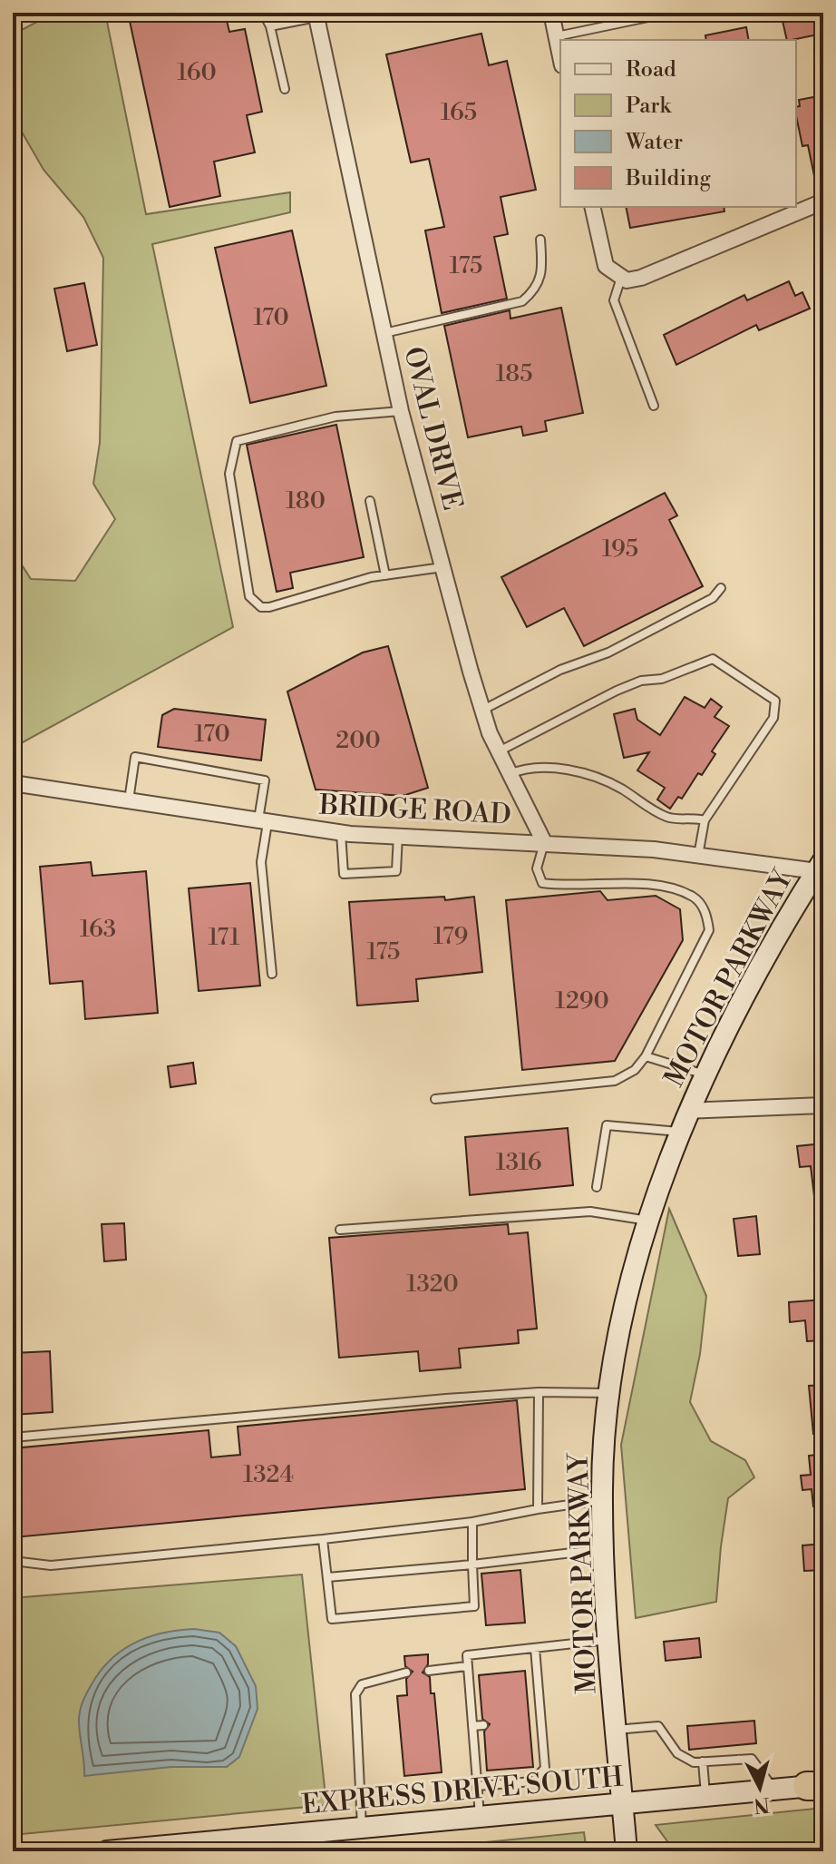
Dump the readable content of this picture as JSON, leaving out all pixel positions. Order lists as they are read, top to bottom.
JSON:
{
  "streets": {
    "main road": ["MOTOR PARKWAY", "EXPRESS DRIVE SOUTH"],
    "street": ["OVAL DRIVE", "BRIDGE ROAD"]
  },
  "crossings": [
    ["OVAL DRIVE", "BRIDGE ROAD"],
    ["BRIDGE ROAD", "MOTOR PARKWAY"],
    ["MOTOR PARKWAY", "EXPRESS DRIVE SOUTH"]
  ],
  "house_numbers": [
    "160",
    "165",
    "175",
    "170",
    "185",
    "180",
    "195",
    "170",
    "200",
    "163",
    "179",
    "171",
    "175",
    "1290",
    "1316",
    "1320",
    "1324"
  ],
  "legend": [
    "Road",
    "Park",
    "Water",
    "Building"
  ],
  "north": "bottom"
}
